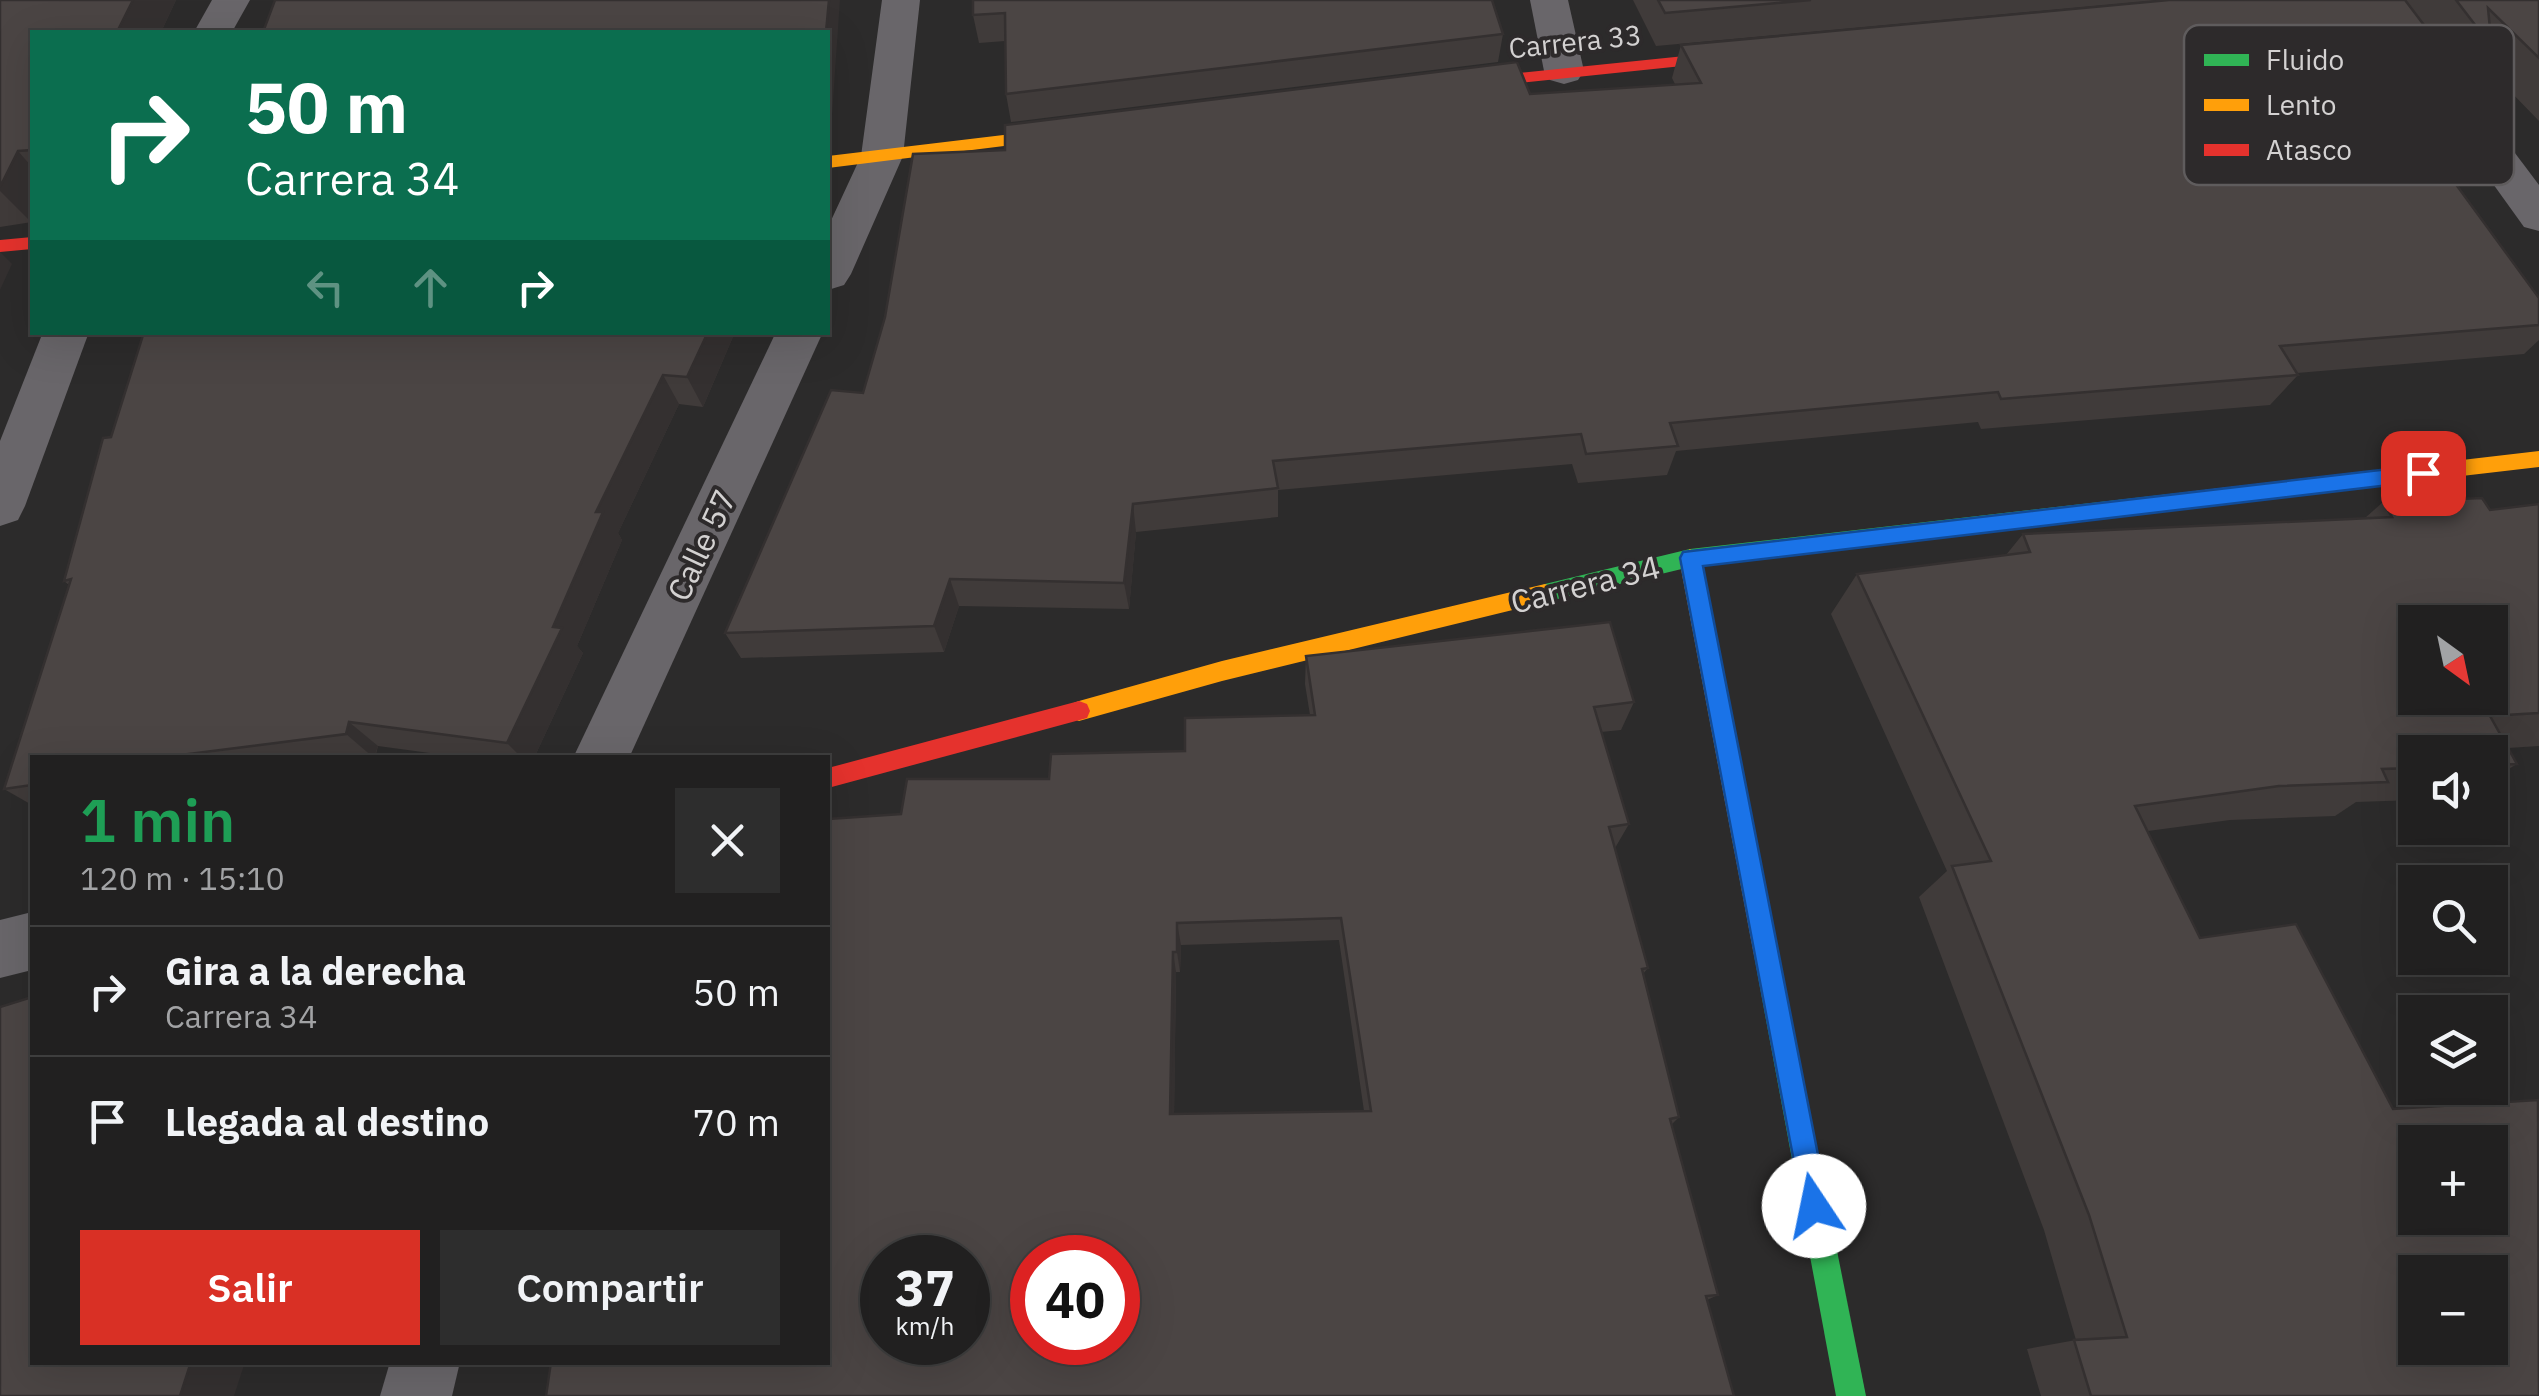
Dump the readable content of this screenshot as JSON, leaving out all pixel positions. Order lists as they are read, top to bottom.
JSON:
{
  "streets": {
    "street": ["Carrera 33", "Calle 57", "Carrera 34"]
  },
  "legend": ["Fluido", "Lento", "Atasco"],
  "north": "bottom right",
  "page": {
    "turn": ["50 m", "Carrera 34"],
    "map_buttons": ["+", "−"],
    "heading": ["1 min", "120 m · 15:10"],
    "list": [
      {
        "name": "Gira a la derecha",
        "note": "Carrera 34",
        "value": "50 m"
      },
      {
        "name": "Llegada al destino",
        "value": "70 m"
      }
    ],
    "buttons": ["Salir", "Compartir"],
    "speed": "37 km/h",
    "limit": "40"
  }
}
